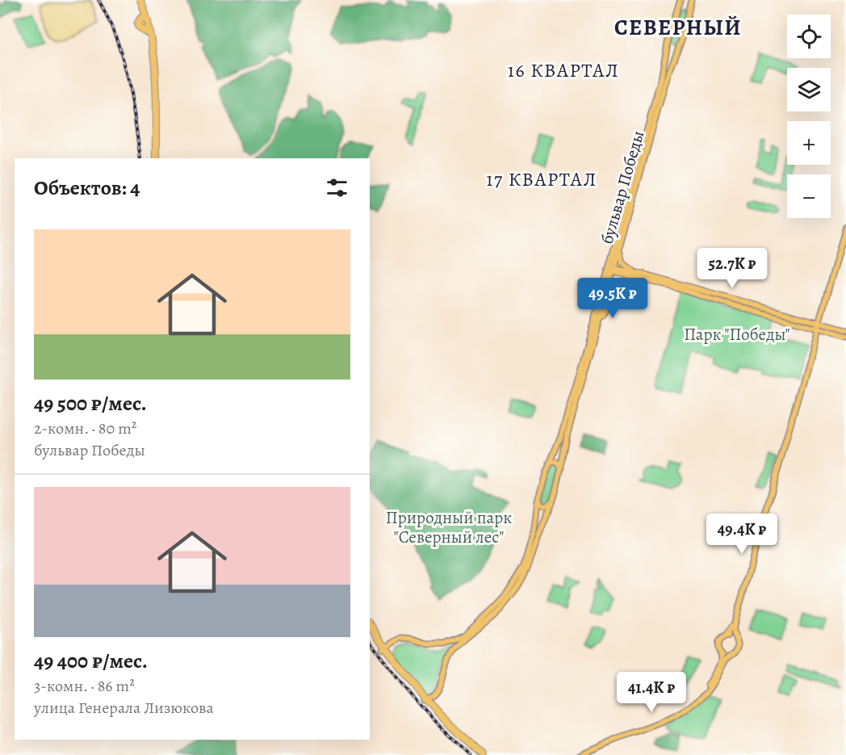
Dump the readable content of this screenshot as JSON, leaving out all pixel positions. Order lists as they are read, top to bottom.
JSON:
{
  "streets": {
    "main road": ["бульвар Победы"]
  },
  "districts": ["СЕВЕРНЫЙ", "16 КВАРТАЛ", "17 КВАРТАЛ"],
  "parks": ["Парк \"Победы\"", "Природный парк \"Северный лес\""],
  "page": {
    "map_buttons": ["+", "−"],
    "heading": "Объектов: 4",
    "list": [
      {
        "name": "49 500 ₽/мес.",
        "note": "2-комн. · 80 m² · бульвар Победы"
      },
      {
        "name": "49 400 ₽/мес.",
        "note": "3-комн. · 86 m² · улица Генерала Лизюкова"
      }
    ],
    "price": [
      "52.7K ₽",
      "49.5K ₽",
      "49.4K ₽",
      "41.4K ₽"
    ]
  }
}
